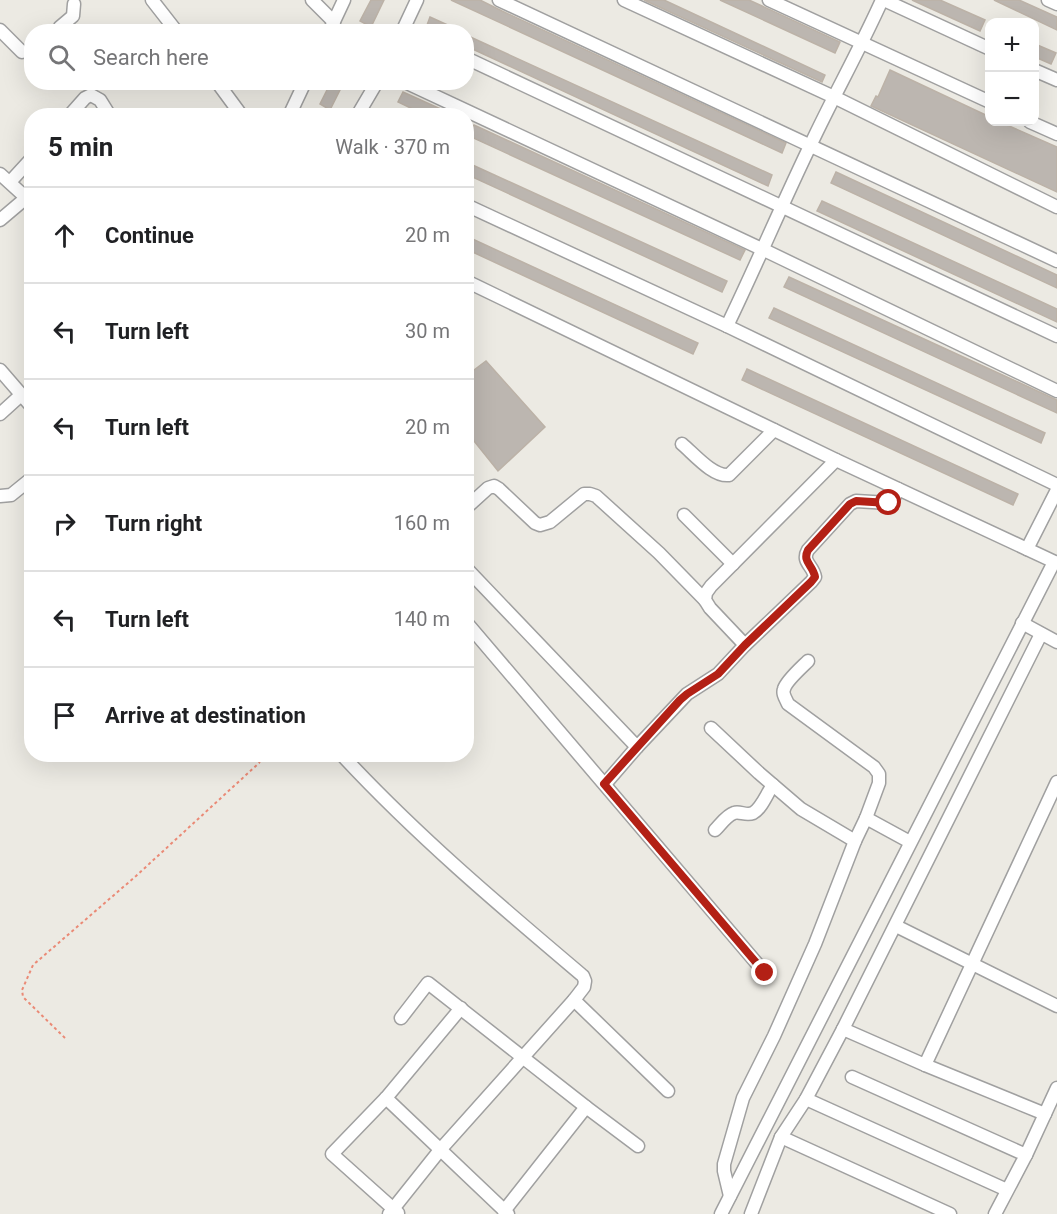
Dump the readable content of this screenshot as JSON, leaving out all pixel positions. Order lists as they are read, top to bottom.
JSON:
{
  "page": {
    "map_buttons": ["+", "−"],
    "search": "Search here",
    "heading": ["5 min", "Walk · 370 m"],
    "list": [
      ["Continue", "20 m"],
      ["Turn left", "30 m"],
      ["Turn left", "20 m"],
      ["Turn right", "160 m"],
      ["Turn left", "140 m"],
      "Arrive at destination"
    ]
  }
}
